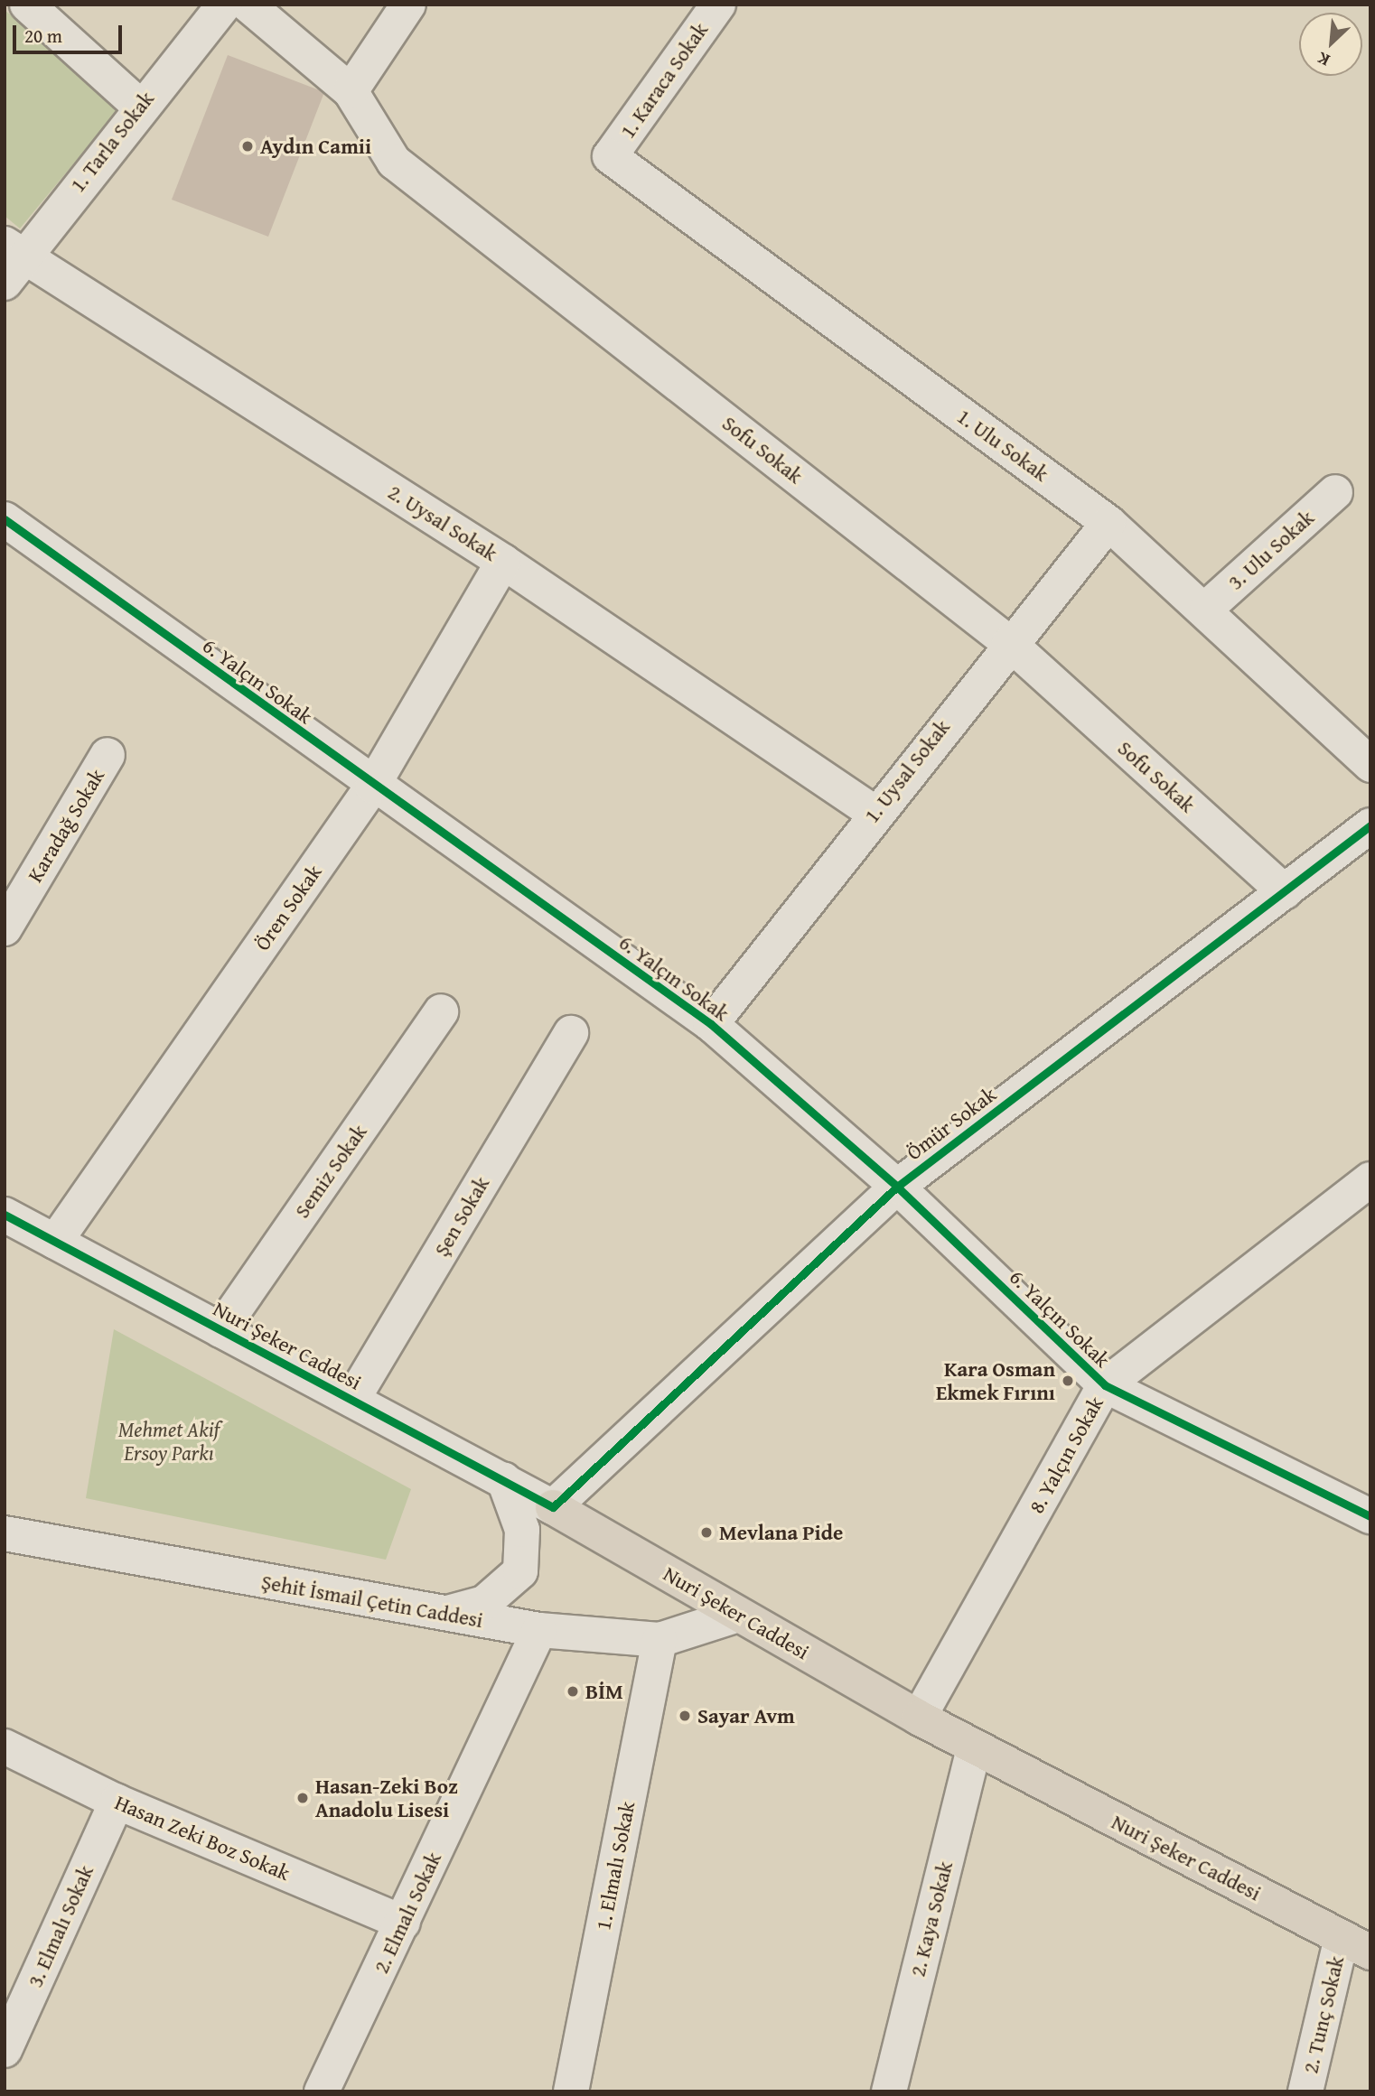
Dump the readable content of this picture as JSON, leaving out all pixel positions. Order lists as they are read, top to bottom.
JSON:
{
  "streets": {
    "main road": ["Nuri Şeker Caddesi"],
    "street": [
      "1. Karaca Sokak",
      "1. Tarla Sokak",
      "1. Ulu Sokak",
      "Sofu Sokak",
      "2. Uysal Sokak",
      "3. Ulu Sokak",
      "6. Yalçın Sokak",
      "1. Uysal Sokak",
      "Karadağ Sokak",
      "Ören Sokak",
      "Ömür Sokak",
      "Semiz Sokak",
      "Şen Sokak",
      "8. Yalçın Sokak",
      "Şehit İsmail Çetin Caddesi",
      "Hasan Zeki Boz Sokak",
      "1. Elmalı Sokak",
      "2. Elmalı Sokak",
      "2. Kaya Sokak",
      "3. Elmalı Sokak",
      "2. Tunç Sokak"
    ]
  },
  "crossings": [
    ["1. Karaca Sokak", "1. Ulu Sokak"],
    ["1. Tarla Sokak", "2. Uysal Sokak"],
    ["1. Ulu Sokak", "3. Ulu Sokak"],
    ["1. Ulu Sokak", "1. Uysal Sokak"],
    ["Sofu Sokak", "1. Uysal Sokak"],
    ["Sofu Sokak", "Ömür Sokak"],
    ["2. Uysal Sokak", "1. Uysal Sokak"],
    ["2. Uysal Sokak", "Ören Sokak"],
    ["6. Yalçın Sokak", "1. Uysal Sokak"],
    ["6. Yalçın Sokak", "Ören Sokak"],
    ["6. Yalçın Sokak", "Ömür Sokak"],
    ["6. Yalçın Sokak", "8. Yalçın Sokak"],
    ["Ören Sokak", "Nuri Şeker Caddesi"],
    ["Ömür Sokak", "Nuri Şeker Caddesi"],
    ["Semiz Sokak", "Nuri Şeker Caddesi"],
    ["Şen Sokak", "Nuri Şeker Caddesi"],
    ["Nuri Şeker Caddesi", "8. Yalçın Sokak"],
    ["Nuri Şeker Caddesi", "Şehit İsmail Çetin Caddesi"],
    ["Nuri Şeker Caddesi", "2. Kaya Sokak"],
    ["Nuri Şeker Caddesi", "2. Tunç Sokak"],
    ["Şehit İsmail Çetin Caddesi", "1. Elmalı Sokak"],
    ["Şehit İsmail Çetin Caddesi", "2. Elmalı Sokak"],
    ["Hasan Zeki Boz Sokak", "2. Elmalı Sokak"],
    ["Hasan Zeki Boz Sokak", "3. Elmalı Sokak"]
  ],
  "parks": ["Mehmet Akif Ersoy Parkı"],
  "places": [
    "Aydın Camii",
    "Kara Osman Ekmek Fırını",
    "Mevlana Pide",
    "BİM",
    "Sayar Avm",
    "Hasan-Zeki Boz Anadolu Lisesi"
  ],
  "scale_bar": "20 m",
  "north": "bottom left"
}
